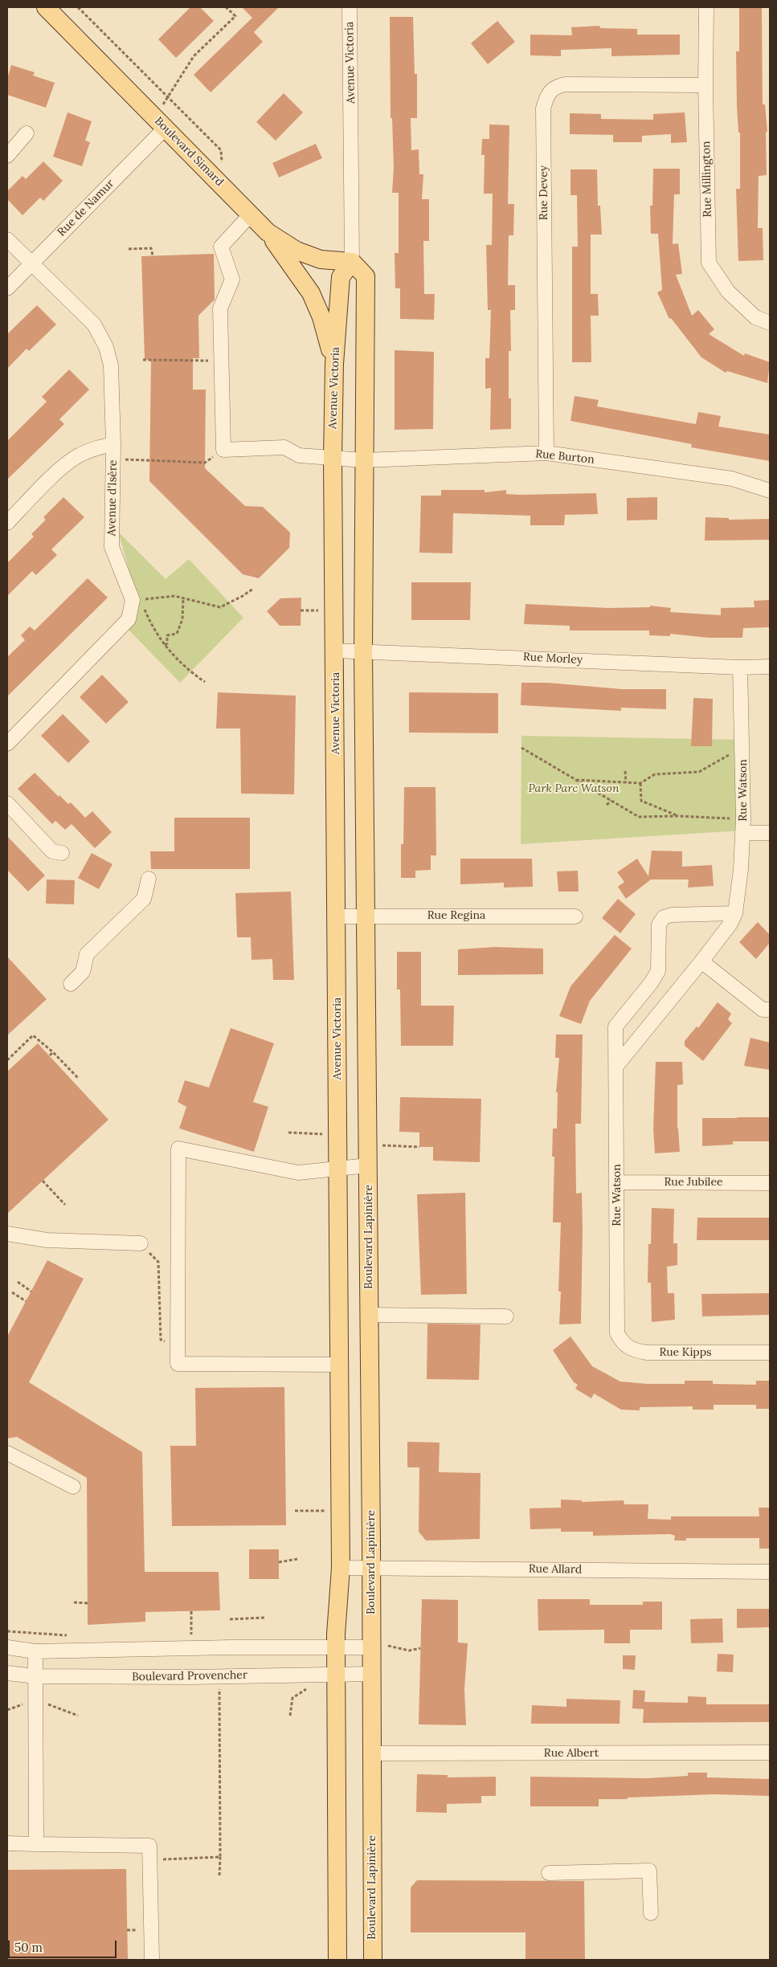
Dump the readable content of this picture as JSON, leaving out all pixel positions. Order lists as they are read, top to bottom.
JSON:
{
  "streets": {
    "main road": ["Avenue Victoria", "Boulevard Simard", "Boulevard Lapinière"],
    "street": [
      "Rue Millington",
      "Rue Devey",
      "Rue de Namur",
      "Rue Burton",
      "Avenue d'Isère",
      "Rue Morley",
      "Rue Watson",
      "Rue Regina",
      "Rue Jubilee",
      "Rue Kipps",
      "Rue Allard",
      "Boulevard Provencher",
      "Rue Albert"
    ]
  },
  "crossings": [
    ["Avenue Victoria", "Boulevard Simard"],
    ["Avenue Victoria", "Rue Burton"],
    ["Avenue Victoria", "Rue Morley"],
    ["Avenue Victoria", "Rue Regina"],
    ["Boulevard Simard", "Rue de Namur"],
    ["Rue Millington", "Rue Devey"],
    ["Rue Devey", "Rue Burton"],
    ["Rue de Namur", "Avenue d'Isère"],
    ["Rue Morley", "Rue Watson"],
    ["Rue Watson", "Rue Jubilee"],
    ["Rue Watson", "Rue Kipps"],
    ["Boulevard Lapinière", "Rue Allard"],
    ["Boulevard Lapinière", "Boulevard Provencher"],
    ["Boulevard Lapinière", "Rue Albert"]
  ],
  "parks": ["Park Parc Watson"],
  "scale_bar": "50 m"
}
